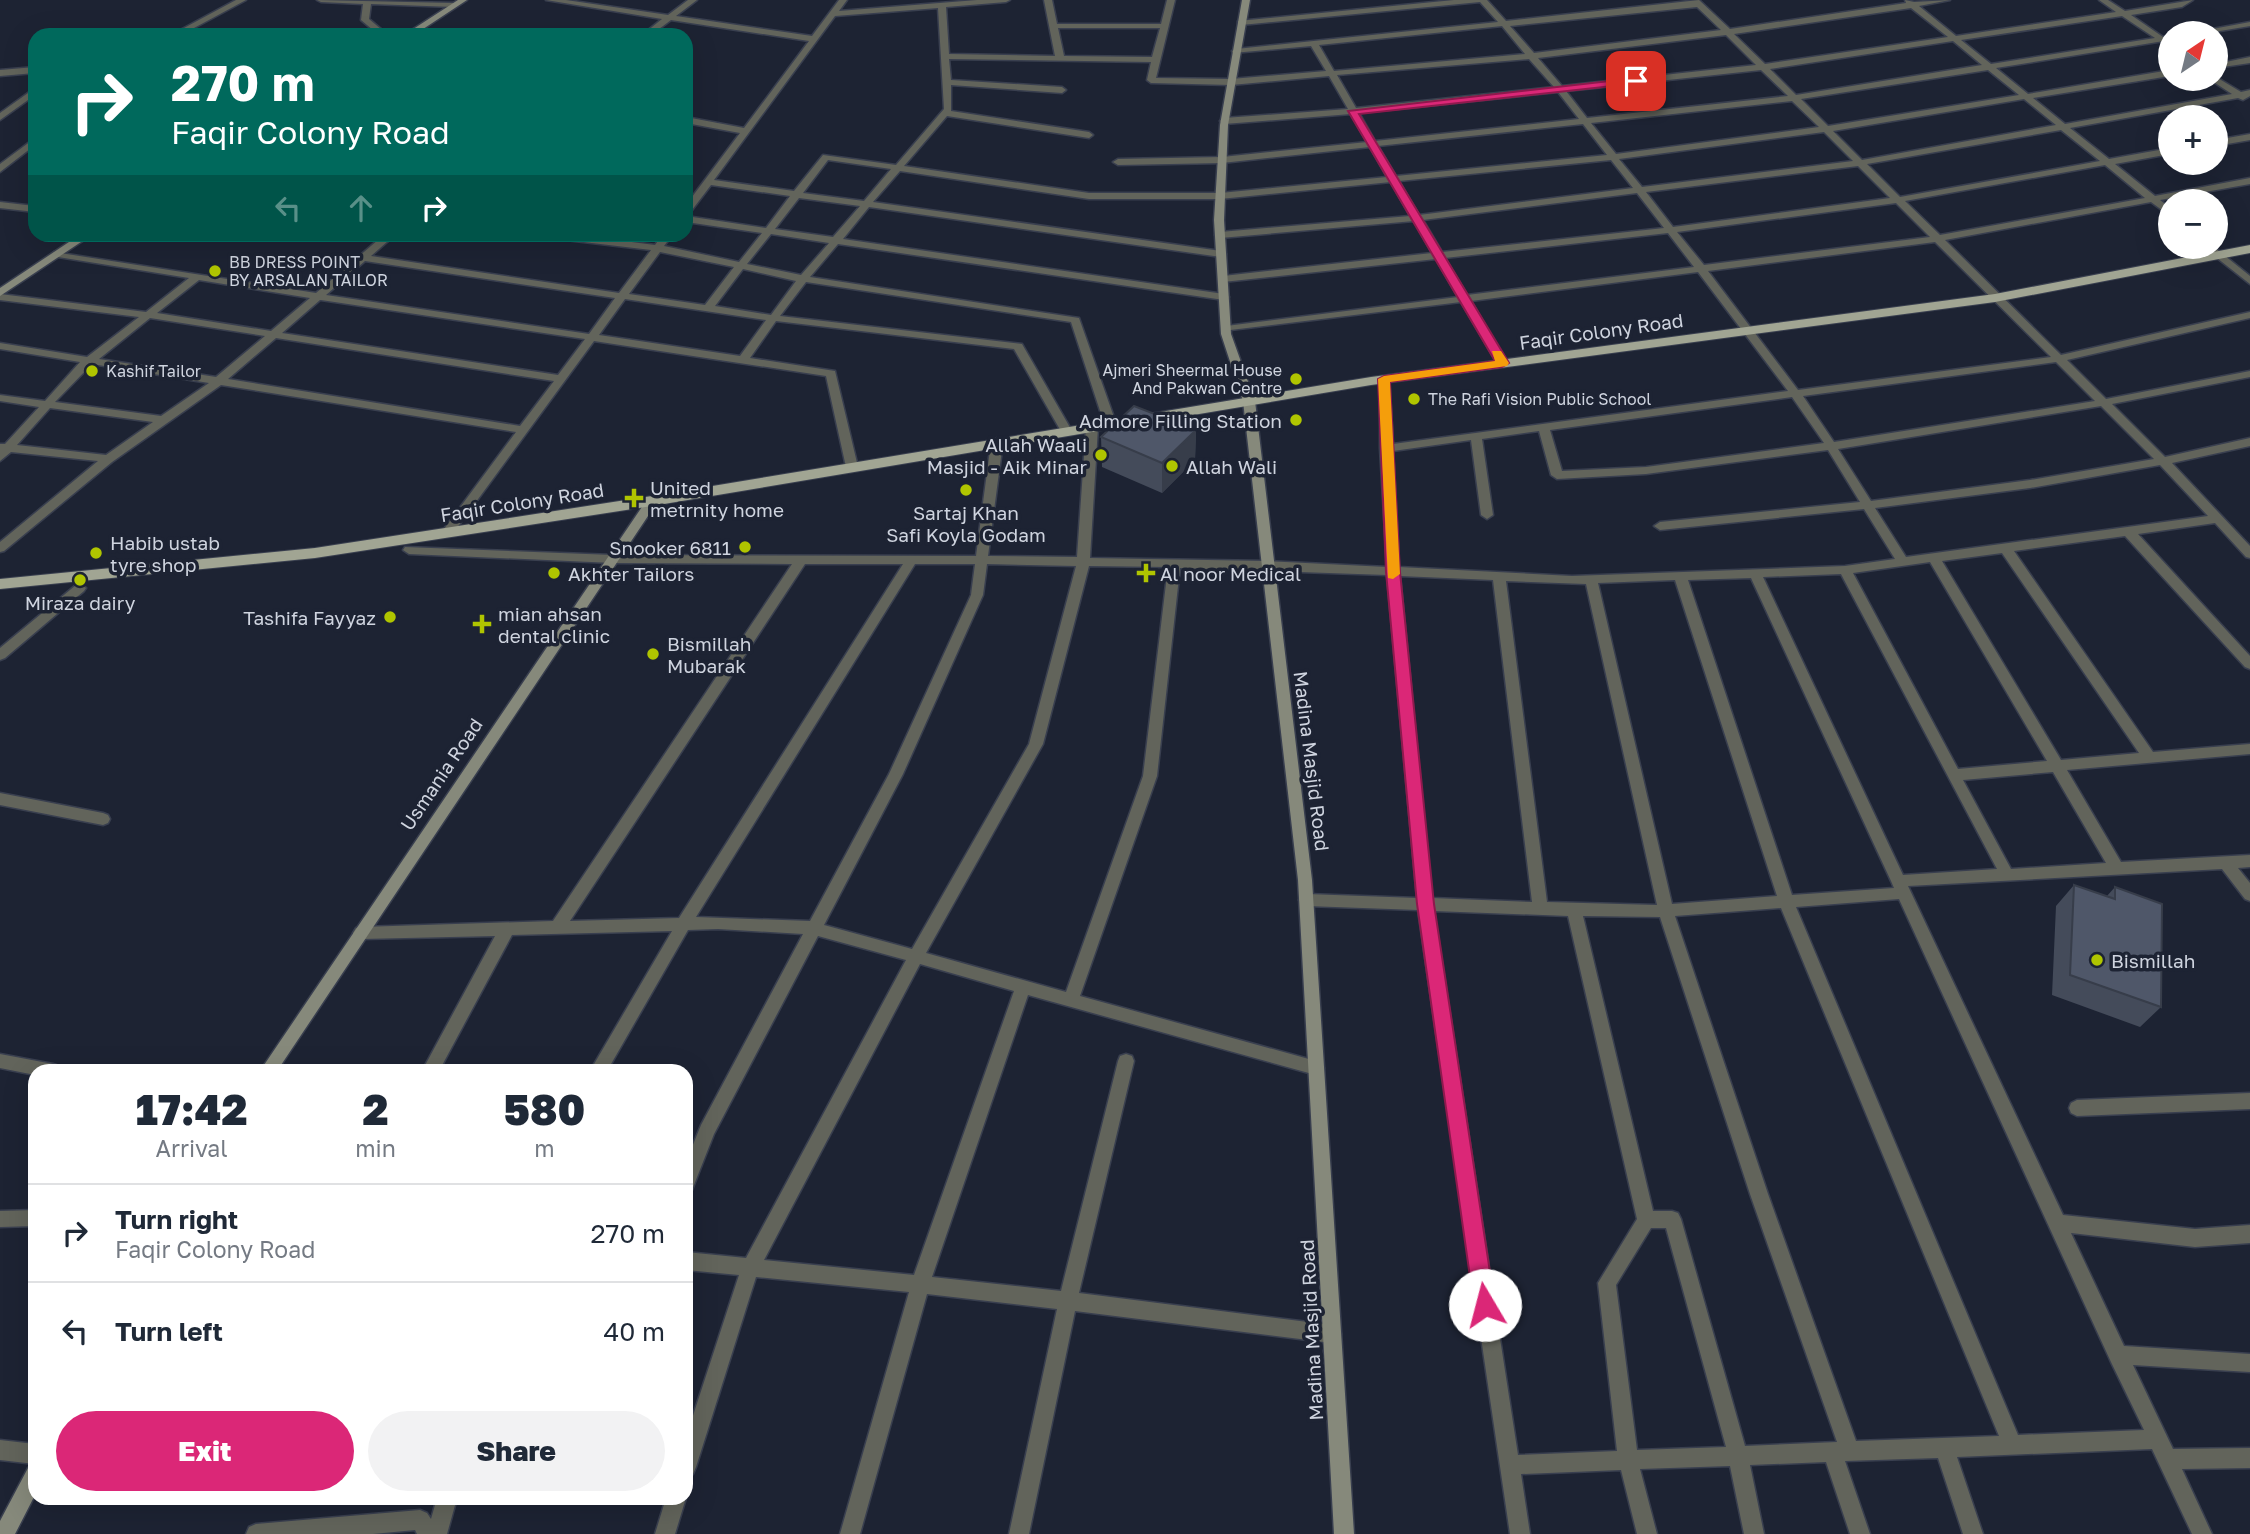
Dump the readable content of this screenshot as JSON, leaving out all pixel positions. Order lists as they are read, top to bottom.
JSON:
{
  "streets": {
    "main road": ["Faqir Colony Road"],
    "street": ["Madina Masjid Road", "Usmania Road"]
  },
  "crossings": [
    ["Faqir Colony Road", "Madina Masjid Road"],
    ["Faqir Colony Road", "Usmania Road"]
  ],
  "places": {
    "other": [
      "BB DRESS POINT BY ARSALAN TAILOR",
      "Kashif Tailor",
      "Ajmeri Sheermal House And Pakwan Centre",
      "The Rafi Vision Public School",
      "Admore Filling Station",
      "Allah Waali Masjid - Aik Minar",
      "Allah Wali",
      "Sartaj Khan Safi Koyla Godam",
      "Snooker 6811",
      "Habib ustab tyre shop",
      "Akhter Tailors",
      "Miraza dairy",
      "Tashifa Fayyaz",
      "Bismillah Mubarak",
      "Bismillah"
    ],
    "health": ["United metrnity home", "Al noor Medical", "mian ahsan dental clinic"]
  },
  "north": "top right",
  "page": {
    "map_buttons": ["+", "−"],
    "turn": ["270 m", "Faqir Colony Road"],
    "eta": [
      "17:42",
      "Arrival",
      "2",
      "min",
      "580",
      "m"
    ],
    "list": [
      {
        "name": "Turn right",
        "note": "Faqir Colony Road",
        "value": "270 m"
      },
      {
        "name": "Turn left",
        "value": "40 m"
      }
    ],
    "buttons": ["Exit", "Share"]
  }
}
